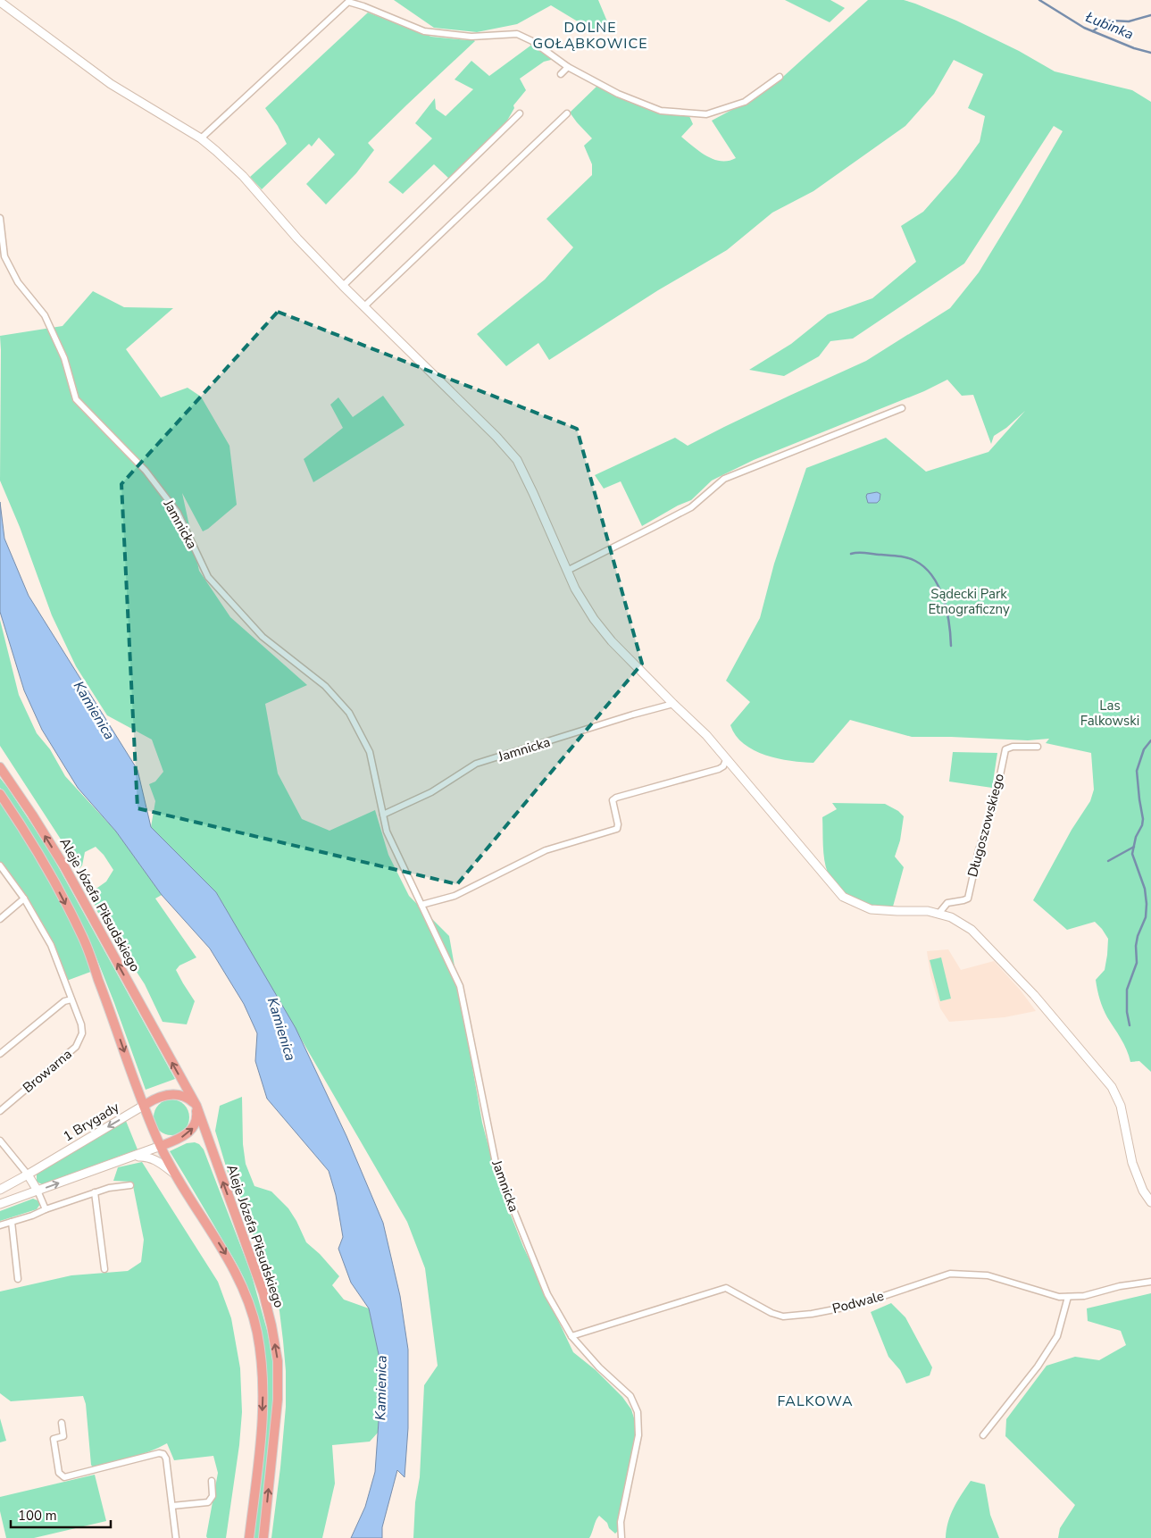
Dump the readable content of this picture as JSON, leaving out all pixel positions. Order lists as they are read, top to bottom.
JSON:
{
  "streets": {
    "main road": ["Aleje Józefa Piłsudskiego", "1 Brygady"],
    "street": [
      "Jamnicka",
      "Długoszowskiego",
      "Browarna",
      "Podwale"
    ]
  },
  "crossings": [
    ["Jamnicka", "Podwale"],
    ["Aleje Józefa Piłsudskiego", "1 Brygady"]
  ],
  "one_way": ["1 Brygady"],
  "districts": ["DOLNE GOŁĄBKOWICE", "FALKOWA"],
  "water": ["Łubinka", "Kamienica"],
  "parks": ["Sądecki Park Etnograficzny", "Las Falkowski"],
  "scale_bar": "100 m"
}
